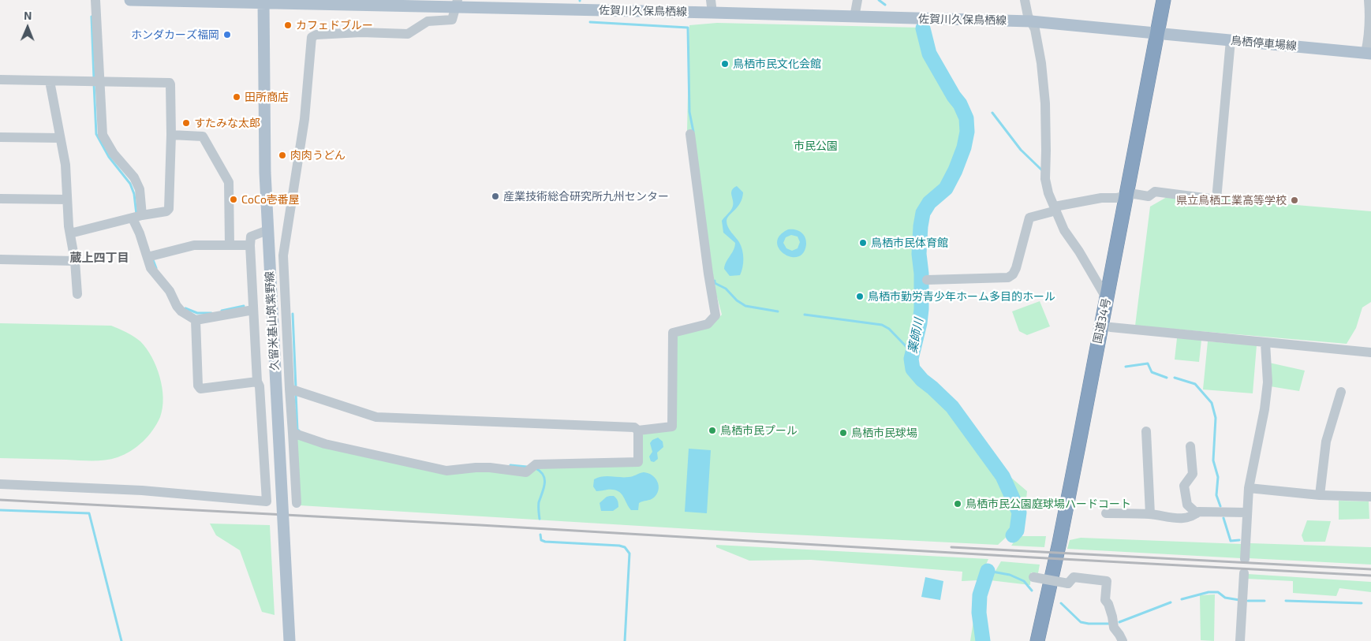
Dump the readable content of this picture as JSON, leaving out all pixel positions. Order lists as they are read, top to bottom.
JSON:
{
  "streets": {
    "highway": ["国道34号"],
    "main road": ["佐賀川久保鳥栖線", "鳥栖停車場線", "久留米基山筑紫野線"]
  },
  "crossings": [
    ["佐賀川久保鳥栖線", "鳥栖停車場線"],
    ["佐賀川久保鳥栖線", "久留米基山筑紫野線"],
    ["佐賀川久保鳥栖線", "国道34号"],
    ["鳥栖停車場線", "国道34号"]
  ],
  "districts": ["蔵上四丁目"],
  "water": ["薬師川"],
  "parks": ["市民公園"],
  "places": [
    "カフェドブルー",
    "ホンダカーズ福岡",
    "鳥栖市民文化会館",
    "田所商店",
    "すたみな太郎",
    "肉肉うどん",
    "産業技術総合研究所九州センター",
    "CoCo壱番屋",
    "県立鳥栖工業高等学校",
    "鳥栖市民体育館",
    "鳥栖市勤労青少年ホーム多目的ホール",
    "鳥栖市民プール",
    "鳥栖市民球場",
    "鳥栖市民公園庭球場ハードコート"
  ],
  "north": "top"
}
